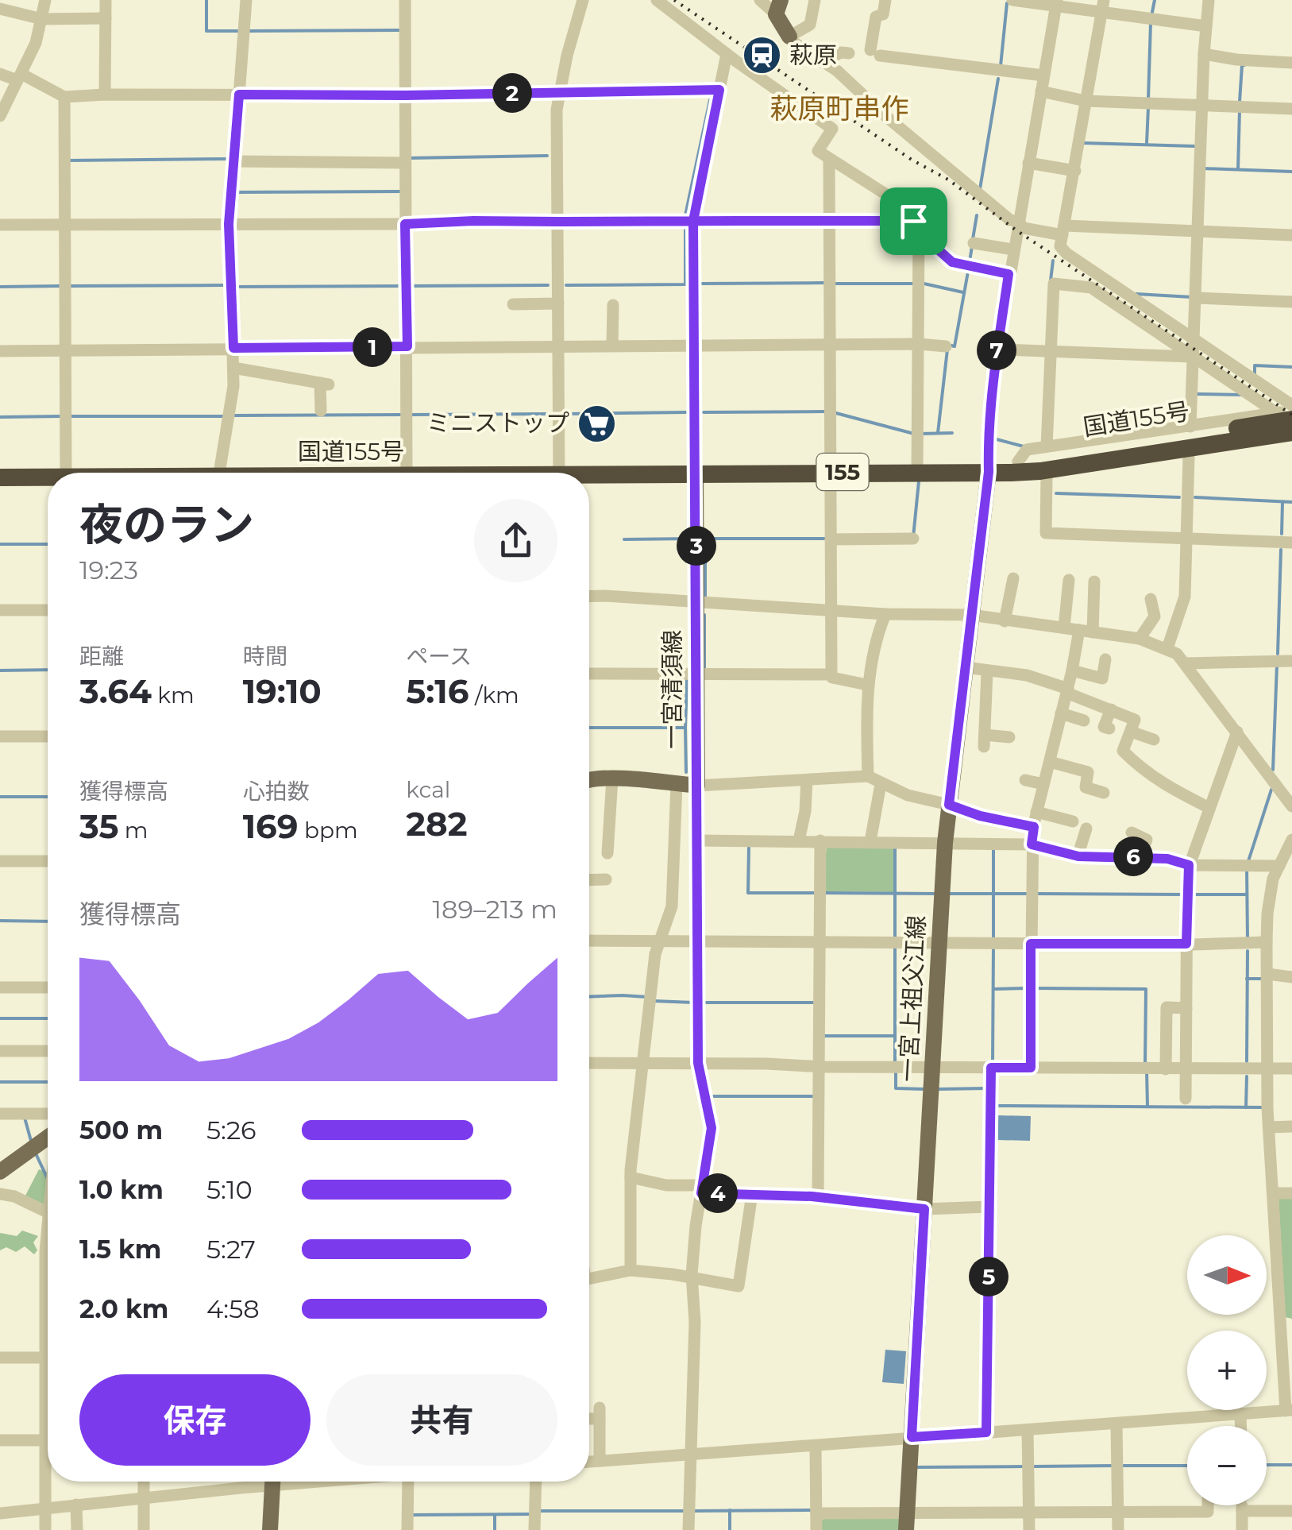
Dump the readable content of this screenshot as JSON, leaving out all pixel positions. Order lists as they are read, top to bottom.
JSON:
{
  "streets": {
    "highway": ["国道155号", "155"],
    "main road": ["一宮清須線", "一宮上祖父江線"]
  },
  "crossings": [
    ["国道155号", "一宮清須線"],
    ["国道155号", "一宮上祖父江線"]
  ],
  "districts": ["萩原町串作"],
  "places": {
    "station": ["萩原"],
    "supermarket": ["ミニストップ"]
  },
  "north": "right",
  "page": {
    "pins": [
      "2",
      "1",
      "7",
      "3",
      "6",
      "4",
      "5"
    ],
    "heading": ["夜のラン", "19:23"],
    "stats": [
      ["距離", "3.64 km"],
      ["時間", "19:10"],
      ["ペース", "5:16 /km"],
      ["獲得標高", "35 m"],
      ["心拍数", "169 bpm"],
      ["kcal", "282"]
    ],
    "chart": ["獲得標高", "189–213 m"],
    "list": [
      {
        "name": "500 m",
        "note": "5:26"
      },
      {
        "name": "1.0 km",
        "note": "5:10"
      },
      {
        "name": "1.5 km",
        "note": "5:27"
      },
      {
        "name": "2.0 km",
        "note": "4:58"
      }
    ],
    "map_buttons": ["+", "−"],
    "buttons": ["保存", "共有"]
  }
}
